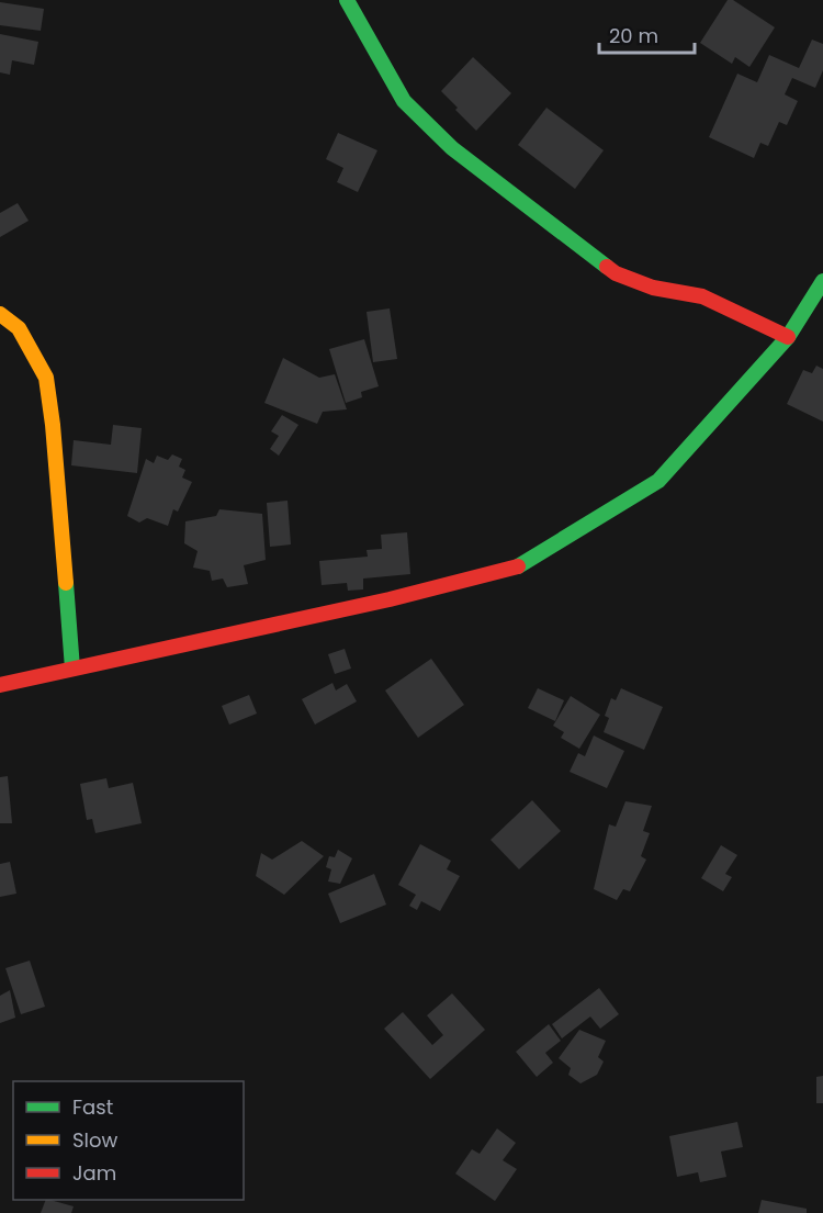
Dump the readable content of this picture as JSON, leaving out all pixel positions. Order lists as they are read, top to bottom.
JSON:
{
  "legend": ["Fast", "Slow", "Jam"],
  "scale_bar": "20 m"
}
